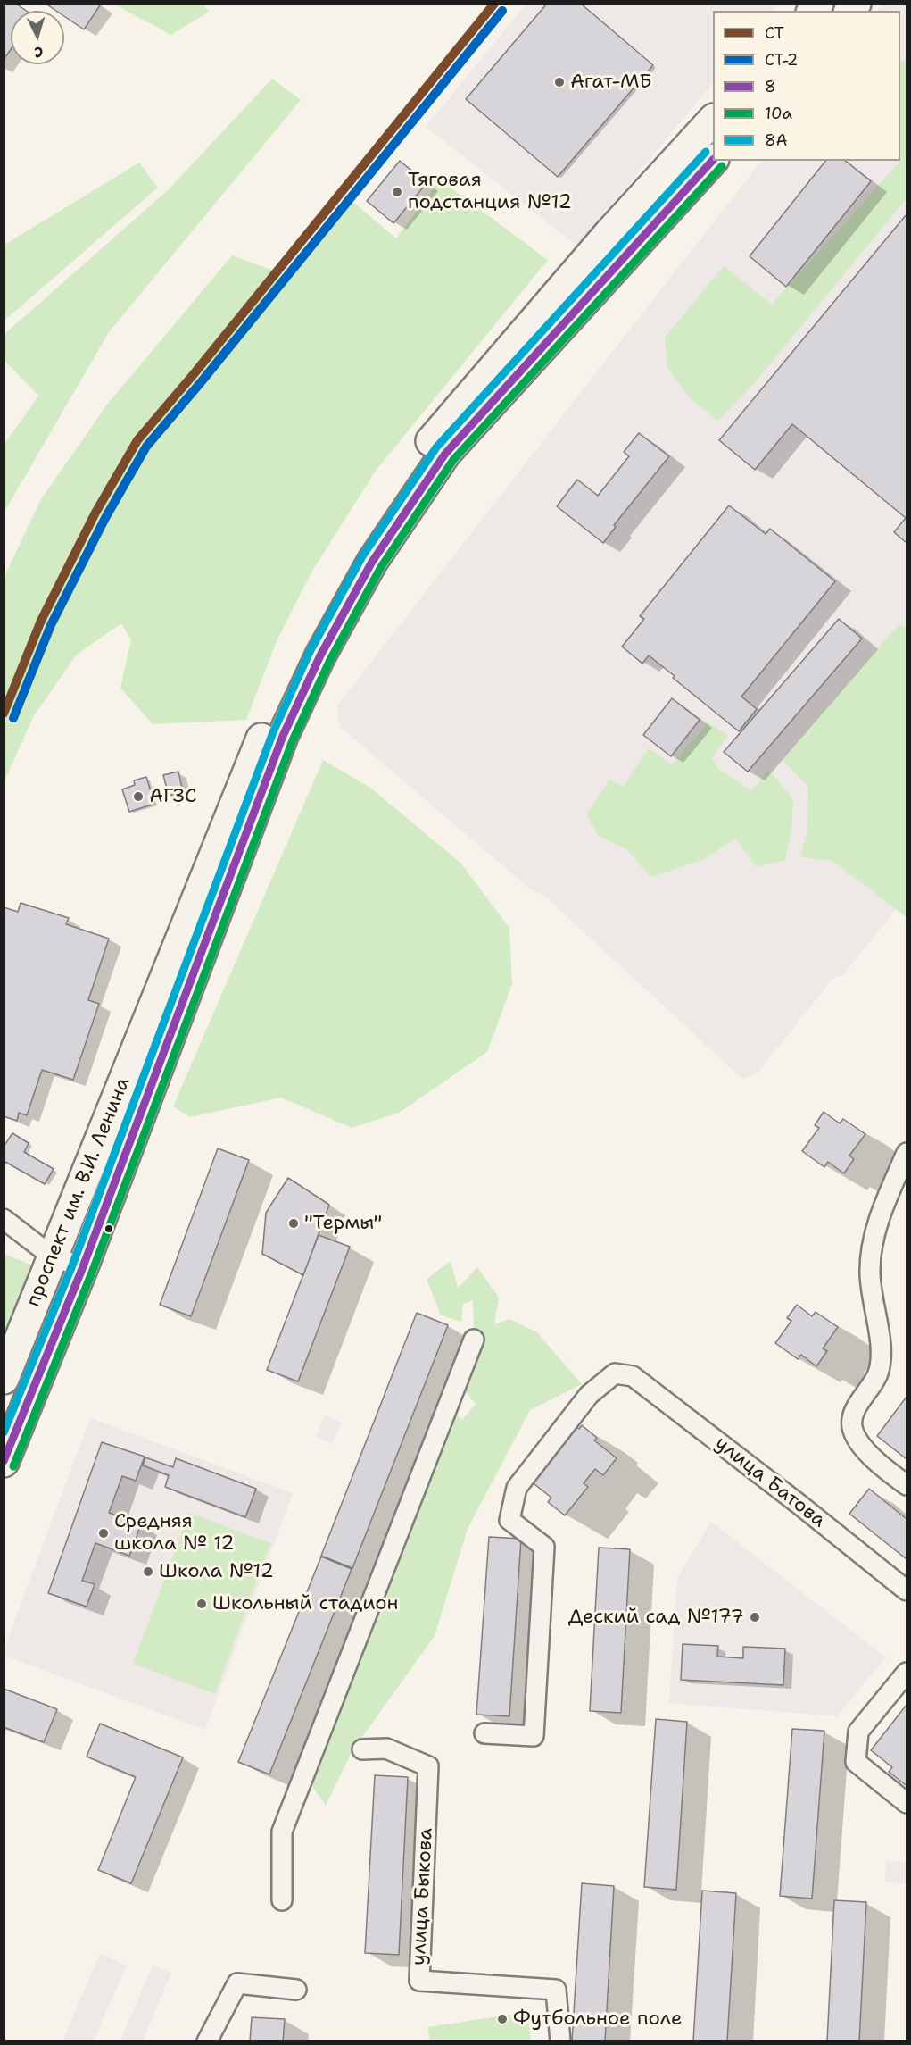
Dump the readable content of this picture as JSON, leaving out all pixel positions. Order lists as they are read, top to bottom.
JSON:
{
  "streets": {
    "main road": ["проспект им. В.И. Ленина"],
    "street": ["улица Батова", "улица Быкова"]
  },
  "places": [
    "Агат-МБ",
    "Тяговая подстанция №12",
    "АГЗС",
    "\"Термы\"",
    "Средняя школа № 12",
    "Школа №12",
    "Школьный стадион",
    "Деский сад №177",
    "Футбольное поле"
  ],
  "lines": [
    "transit line СТ",
    "transit line СТ-2",
    "transit line 8А",
    "transit line 8",
    "transit line 10а"
  ],
  "legend": [
    "СТ",
    "СТ-2",
    "8",
    "10а",
    "8А"
  ],
  "north": "bottom"
}
